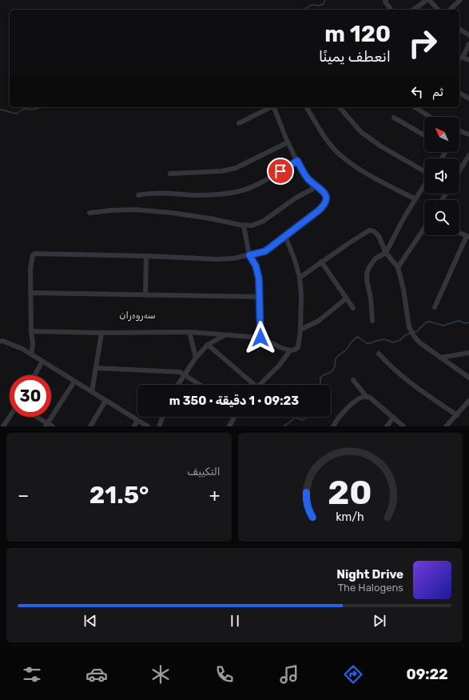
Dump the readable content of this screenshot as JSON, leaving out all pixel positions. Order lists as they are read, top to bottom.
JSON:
{
  "districts": ["سەروەران"],
  "north": "top left",
  "page": {
    "turn": ["120 m", "انعطف يمينًا"],
    "then": "ثم",
    "limit": "30",
    "trip": "09:23 · 1 دقيقة · 350 m",
    "tile": "التكييف",
    "heat": ["−", "21.5°", "+"],
    "song": ["Night Drive", "The Halogens"],
    "tabs": "09:22",
    "gauge": ["20", "km/h"]
  }
}
